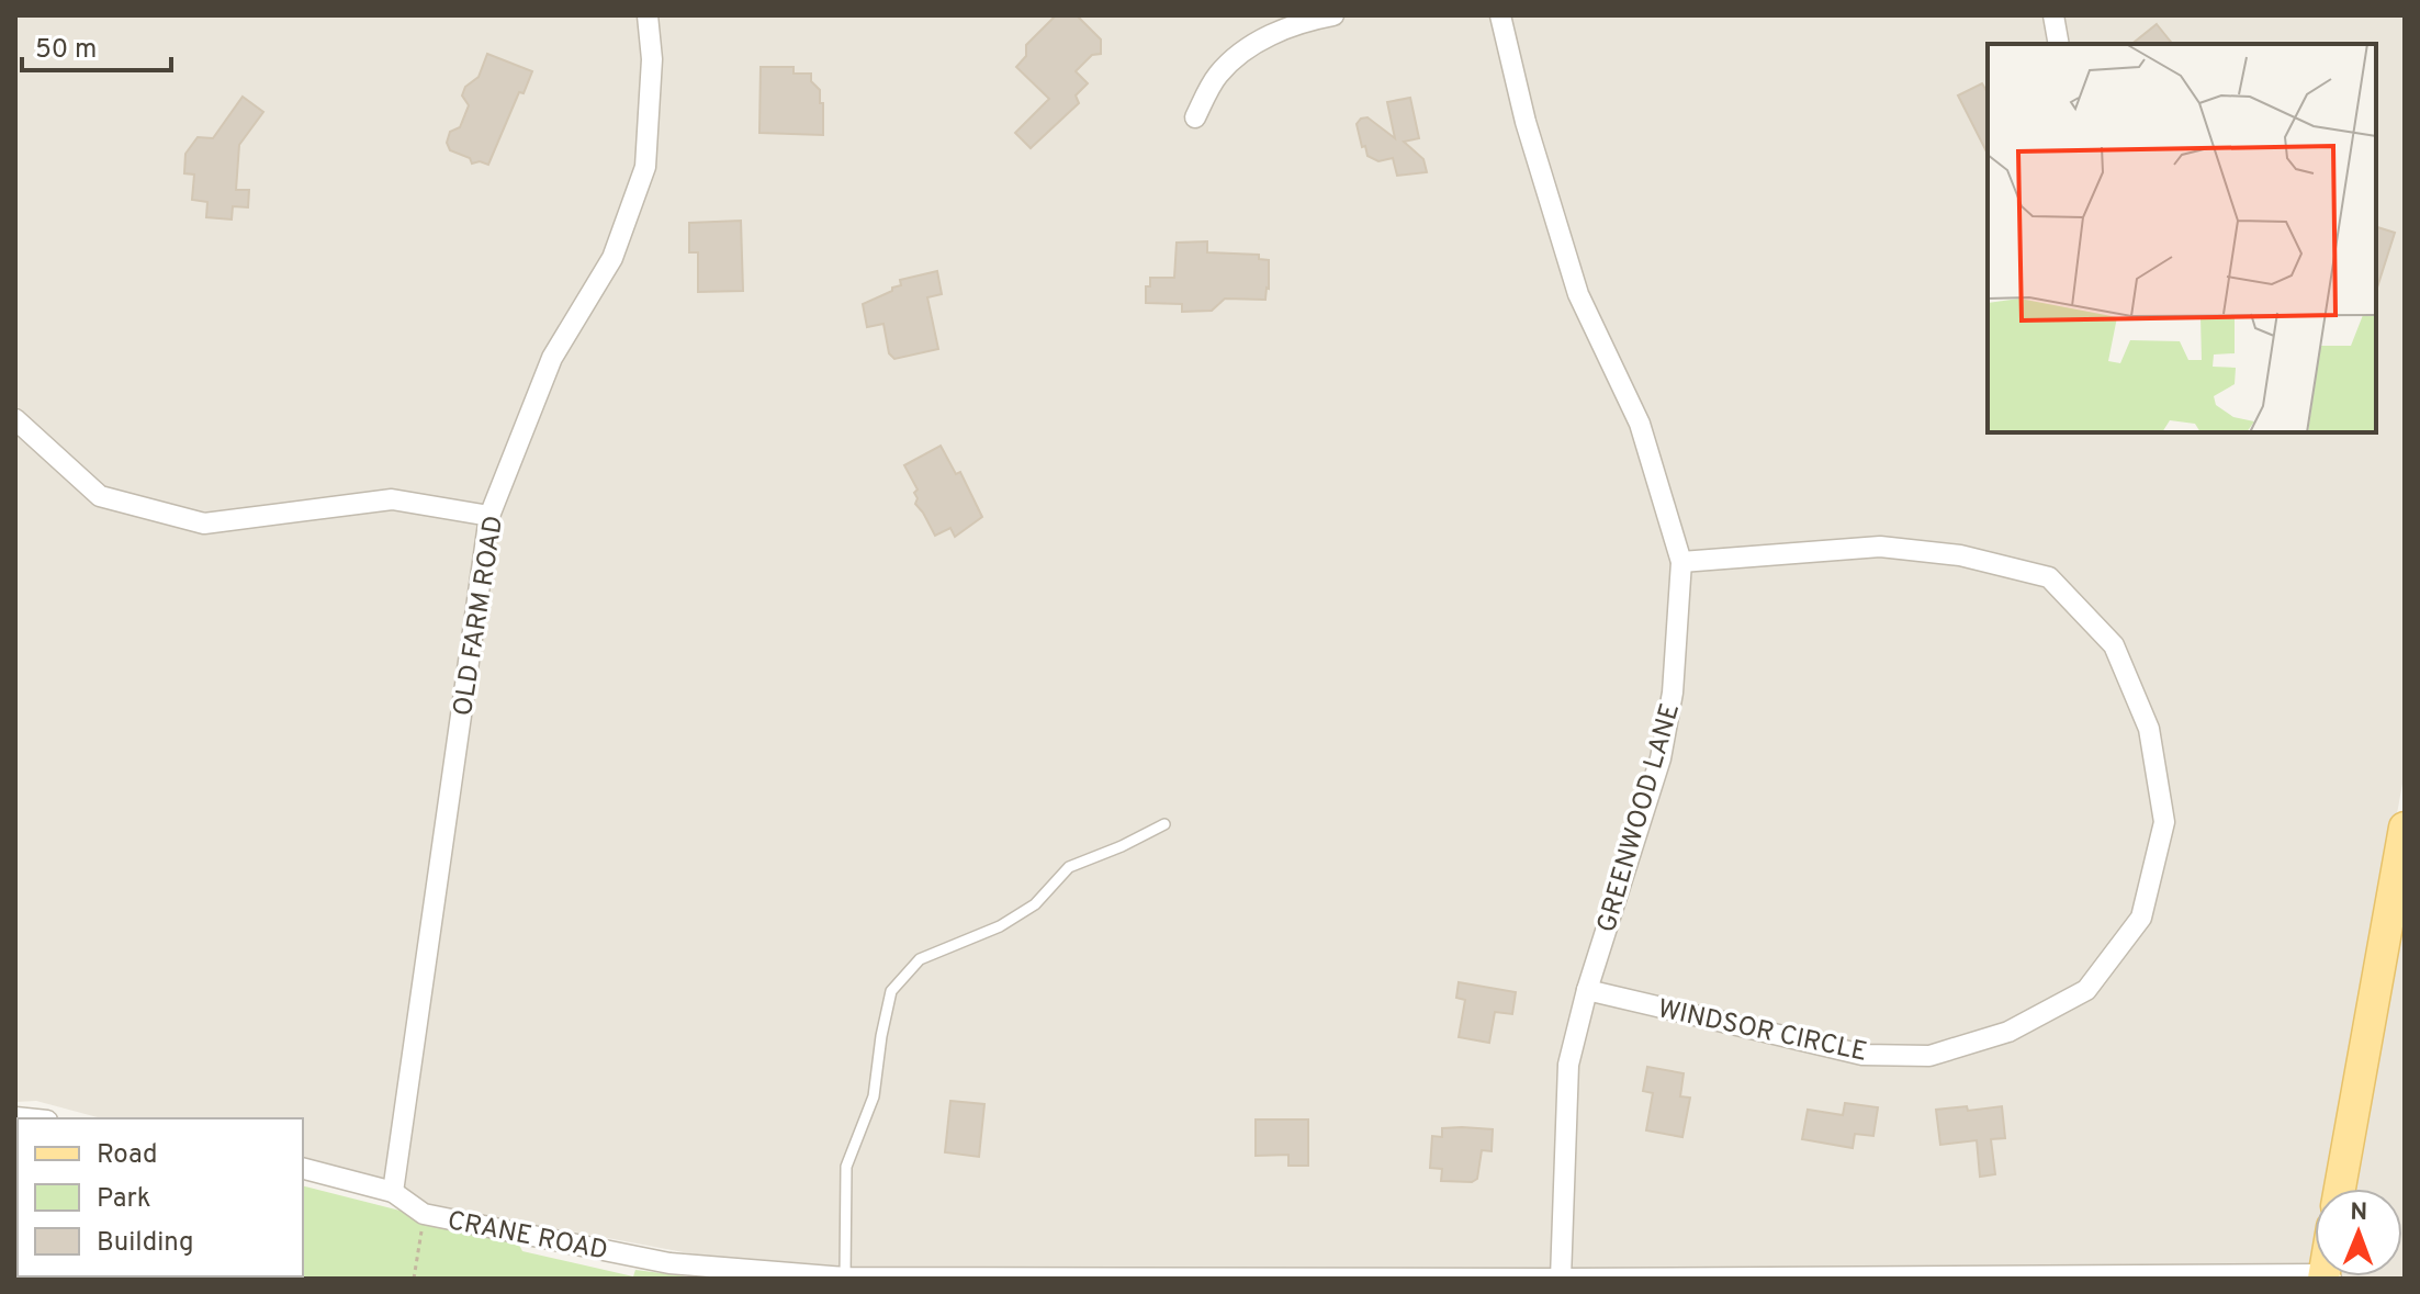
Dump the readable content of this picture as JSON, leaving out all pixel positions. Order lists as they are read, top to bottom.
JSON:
{
  "streets": {
    "street": [
      "OLD FARM ROAD",
      "GREENWOOD LANE",
      "WINDSOR CIRCLE",
      "CRANE ROAD"
    ]
  },
  "crossings": [
    ["OLD FARM ROAD", "CRANE ROAD"],
    ["GREENWOOD LANE", "WINDSOR CIRCLE"]
  ],
  "legend": ["Road", "Park", "Building"],
  "scale_bar": "50 m",
  "north": "top"
}
